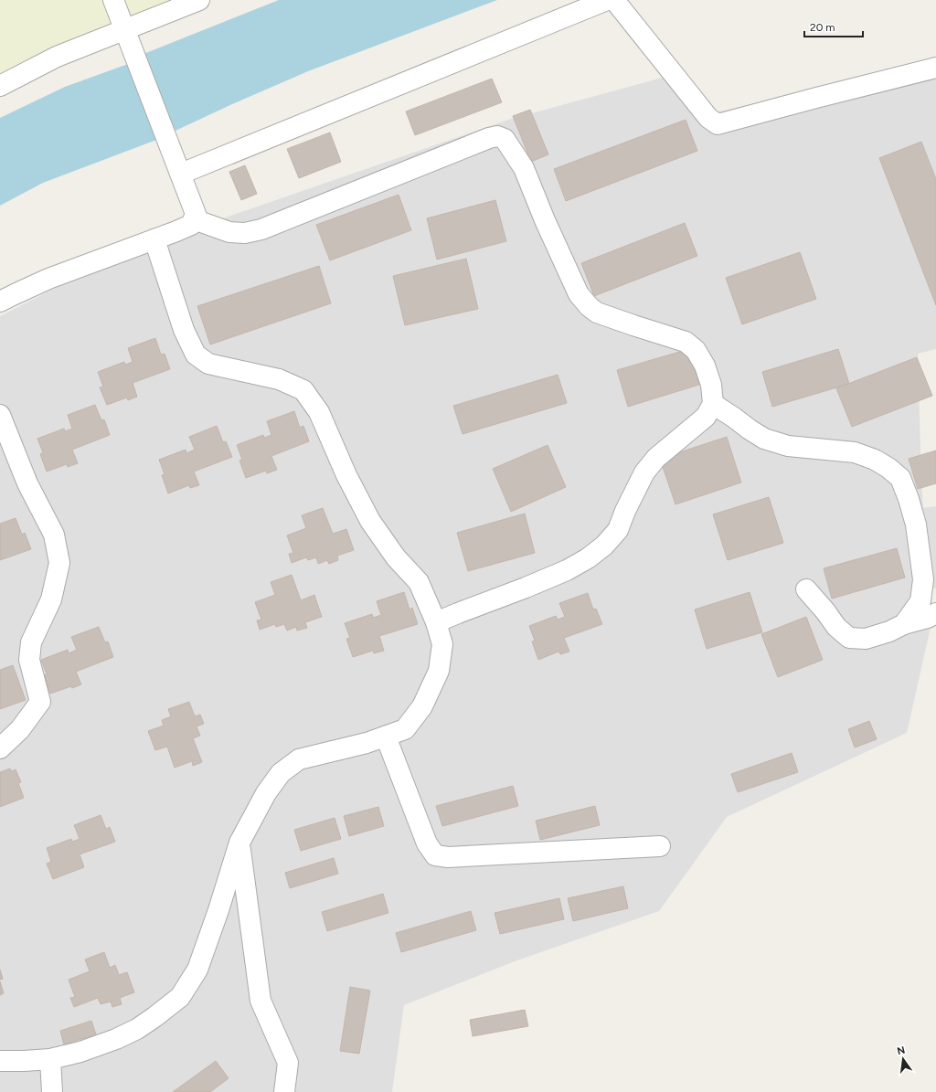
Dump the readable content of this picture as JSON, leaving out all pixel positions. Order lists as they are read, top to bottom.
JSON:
{
  "scale_bar": "20 m",
  "north": "top"
}
